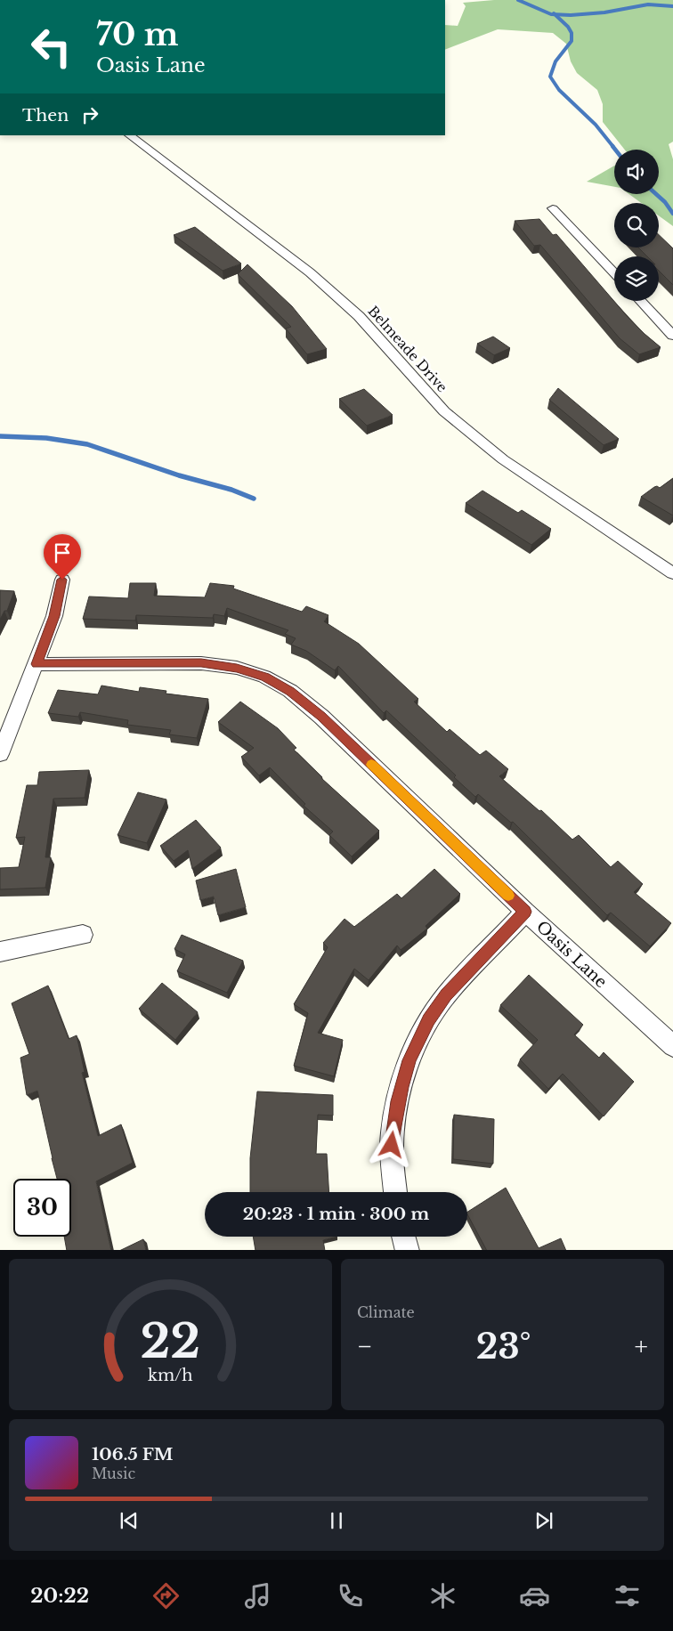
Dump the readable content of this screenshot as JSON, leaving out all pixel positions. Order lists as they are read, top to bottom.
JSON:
{
  "streets": {
    "street": ["Belmeade Drive", "Oasis Lane"]
  },
  "page": {
    "turn": ["70 m", "Oasis Lane"],
    "then": "Then",
    "limit": "30",
    "trip": "20:23 · 1 min · 300 m",
    "tile": "Climate",
    "heat": ["−", "23°", "+"],
    "song": ["106.5 FM", "Music"],
    "tabs": "20:22",
    "gauge": ["22", "km/h"]
  }
}
